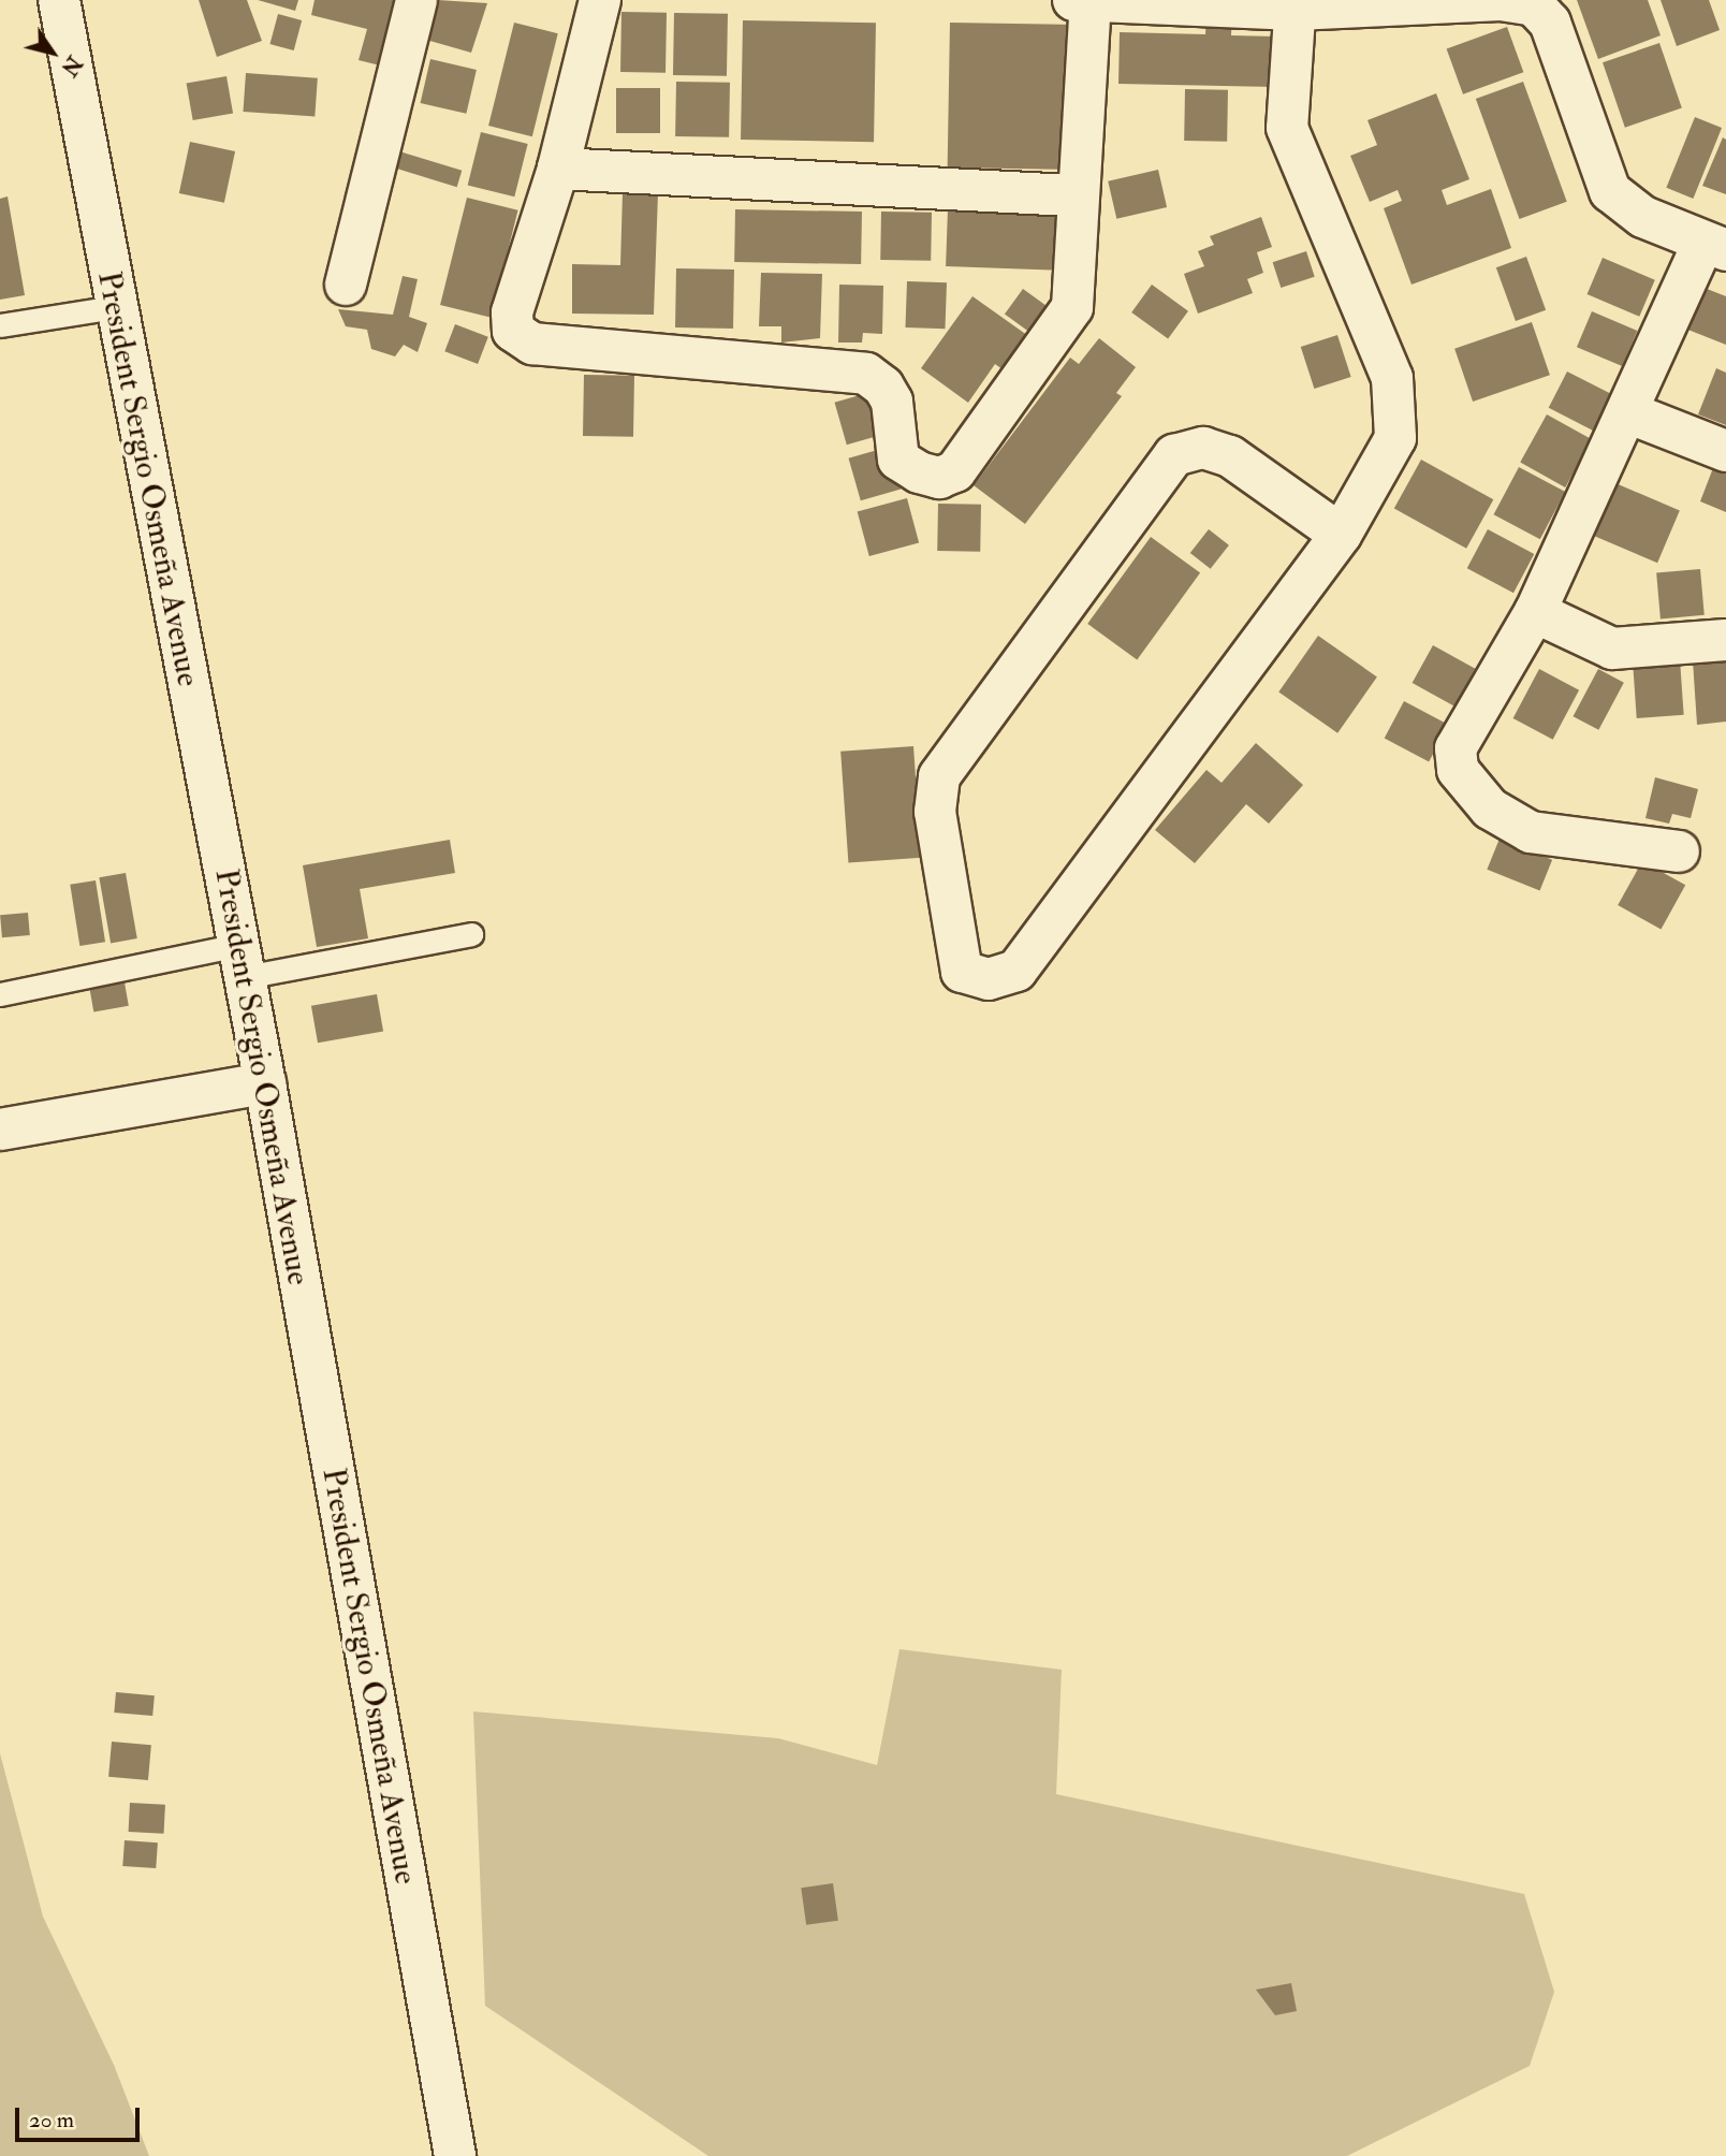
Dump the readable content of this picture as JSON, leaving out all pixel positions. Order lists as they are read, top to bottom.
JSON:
{
  "streets": {
    "street": ["President Sergio Osmeña Avenue"]
  },
  "scale_bar": "20 m",
  "north": "bottom right"
}
